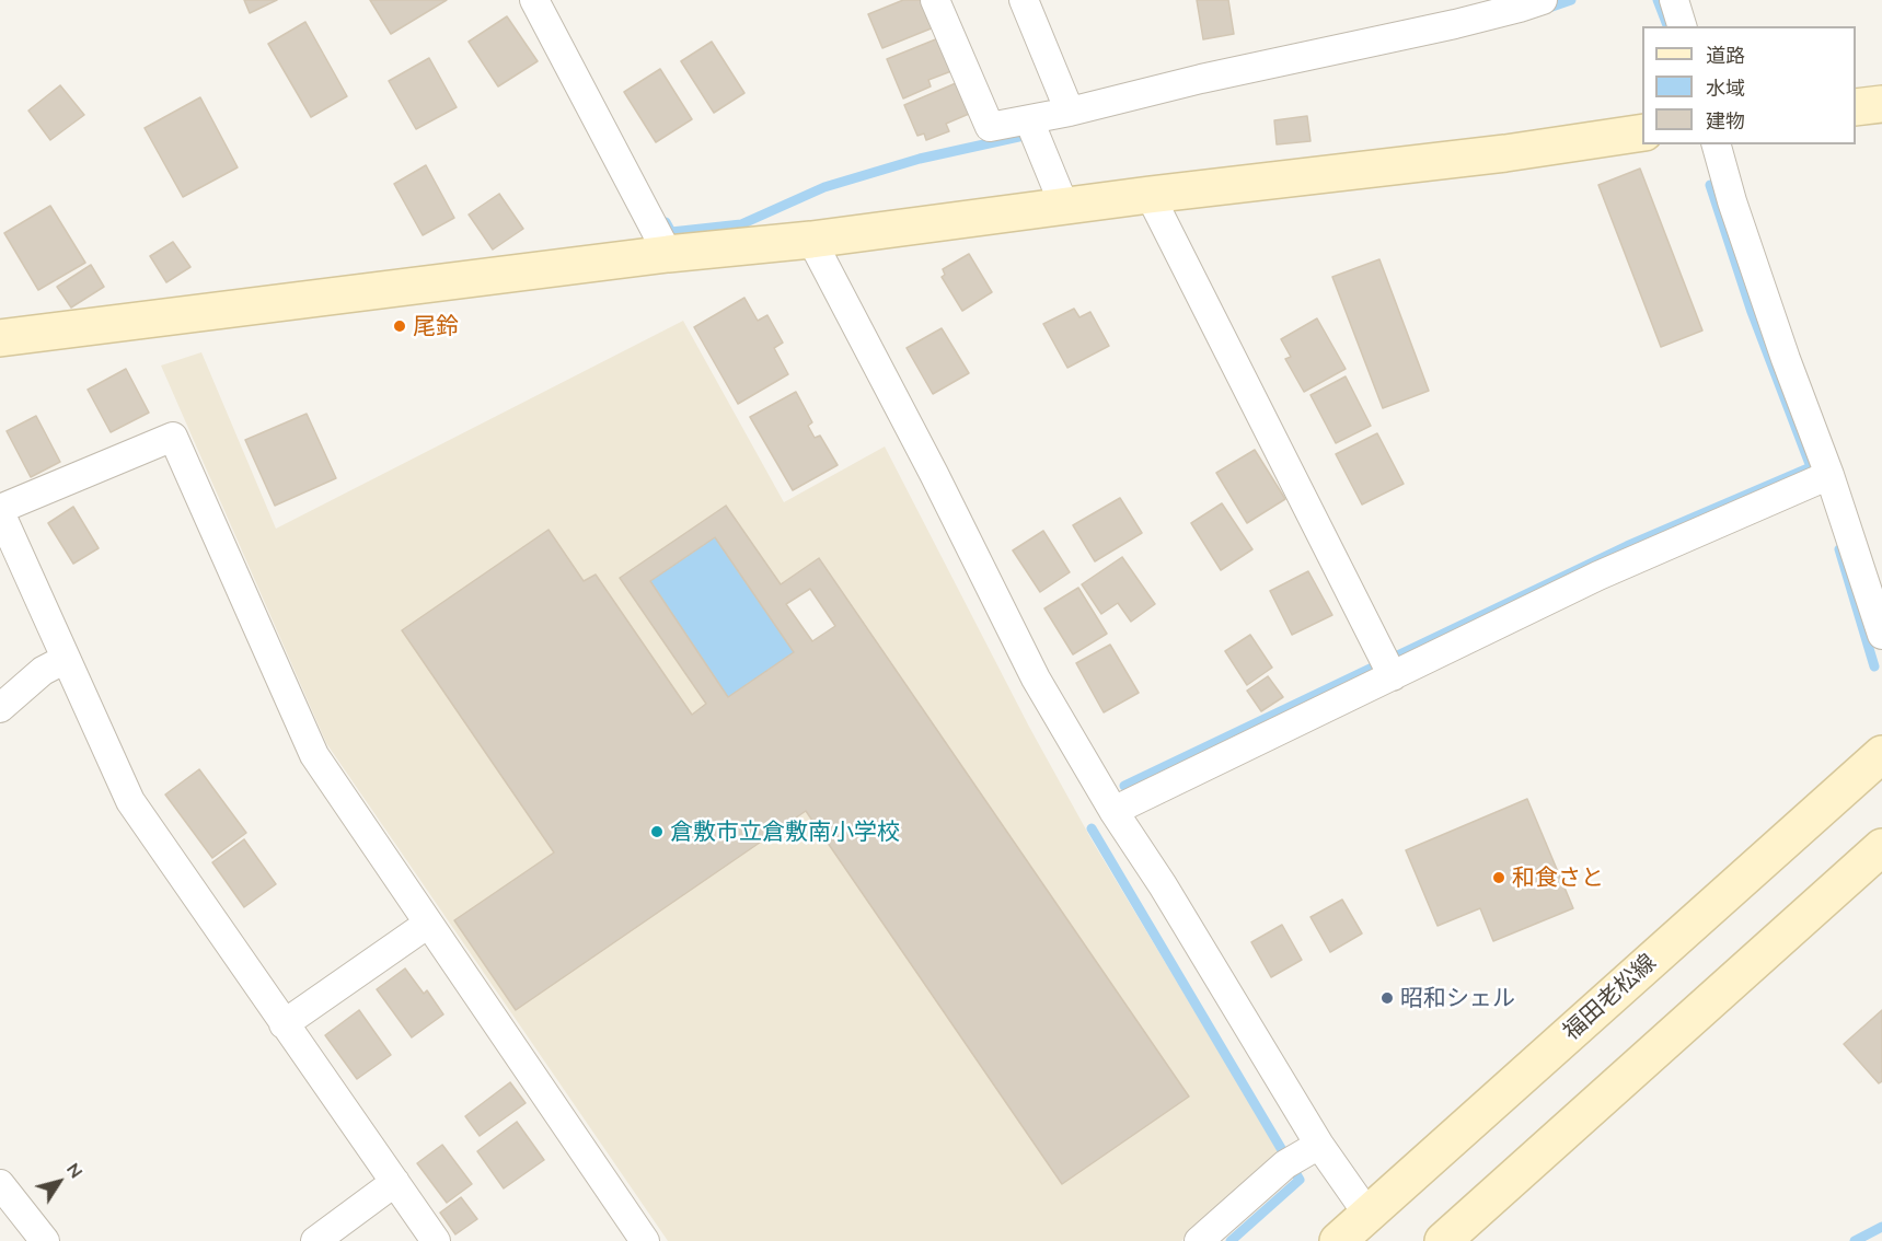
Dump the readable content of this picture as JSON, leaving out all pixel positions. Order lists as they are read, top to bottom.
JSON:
{
  "streets": {
    "street": ["福田老松線"]
  },
  "places": [
    "尾鈴",
    "倉敷市立倉敷南小学校",
    "和食さと",
    "昭和シェル"
  ],
  "legend": ["道路", "水域", "建物"],
  "north": "top right"
}
